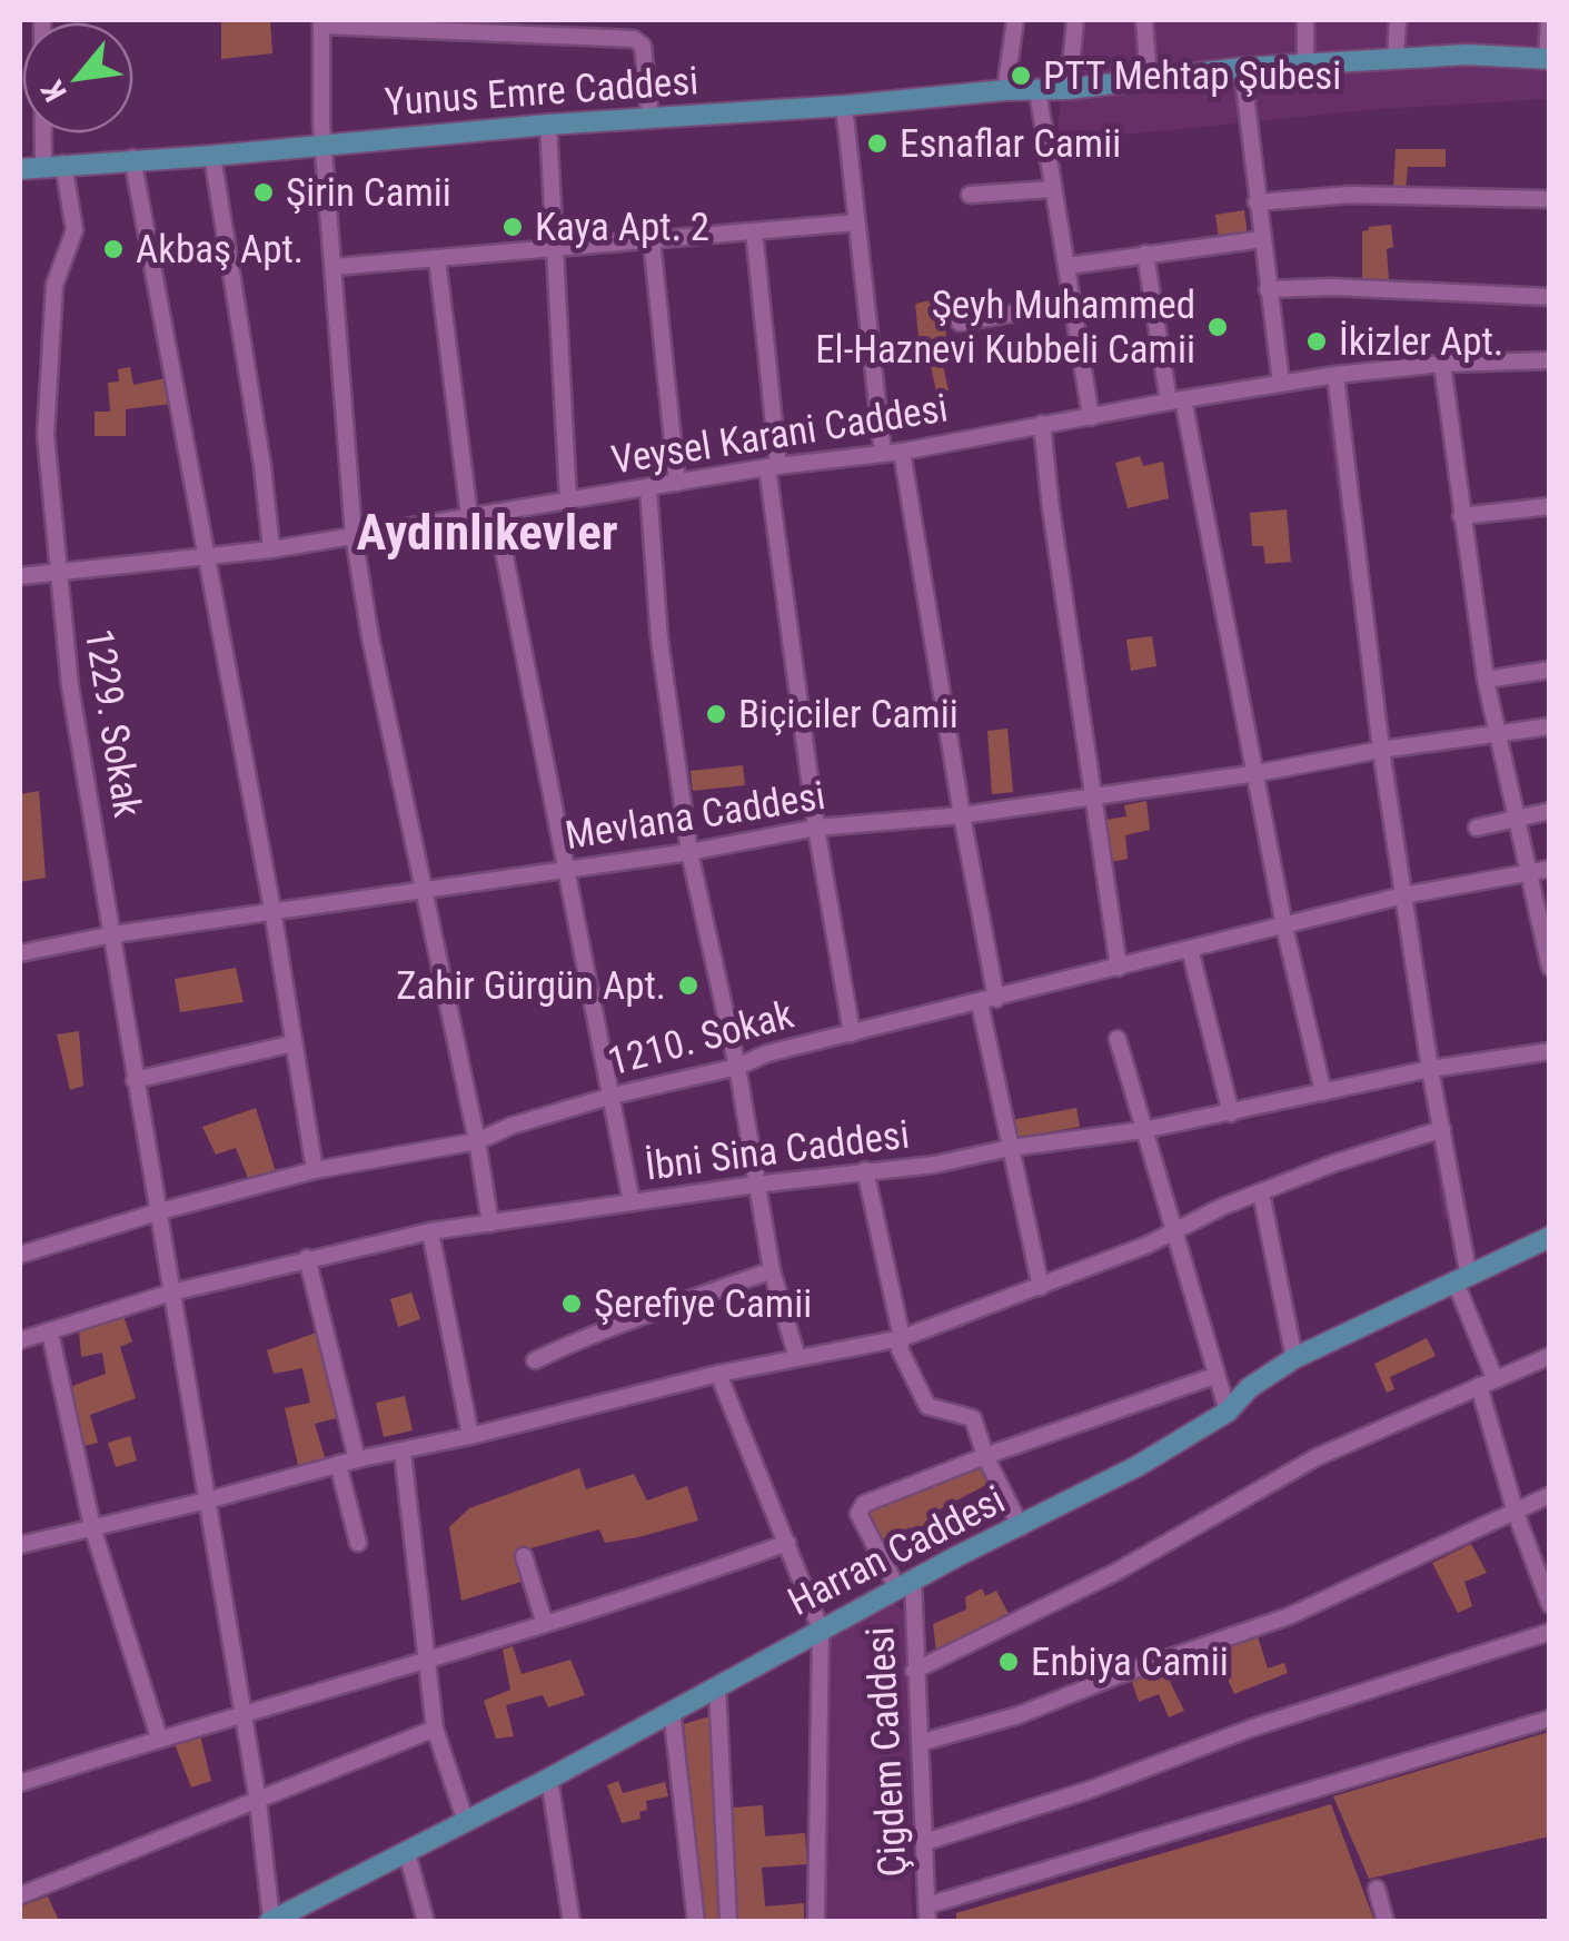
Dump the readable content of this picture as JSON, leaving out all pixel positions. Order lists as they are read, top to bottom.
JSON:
{
  "streets": {
    "main road": ["Yunus Emre Caddesi", "Harran Caddesi"],
    "street": [
      "Veysel Karani Caddesi",
      "1229. Sokak",
      "Mevlana Caddesi",
      "1210. Sokak",
      "İbni Sina Caddesi",
      "Çigdem Caddesi"
    ]
  },
  "crossings": [
    ["Yunus Emre Caddesi", "1229. Sokak"],
    ["Veysel Karani Caddesi", "1229. Sokak"],
    ["1229. Sokak", "Mevlana Caddesi"],
    ["1229. Sokak", "1210. Sokak"],
    ["1229. Sokak", "İbni Sina Caddesi"],
    ["1229. Sokak", "Harran Caddesi"],
    ["Harran Caddesi", "Çigdem Caddesi"]
  ],
  "districts": ["Aydınlıkevler"],
  "places": [
    "PTT Mehtap Şubesi",
    "Esnaflar Camii",
    "Şirin Camii",
    "Kaya Apt. 2",
    "Akbaş Apt.",
    "Şeyh Muhammed El-Haznevi Kubbeli Camii",
    "İkizler Apt.",
    "Biçiciler Camii",
    "Zahir Gürgün Apt.",
    "Şerefiye Camii",
    "Enbiya Camii"
  ],
  "north": "bottom left"
}
